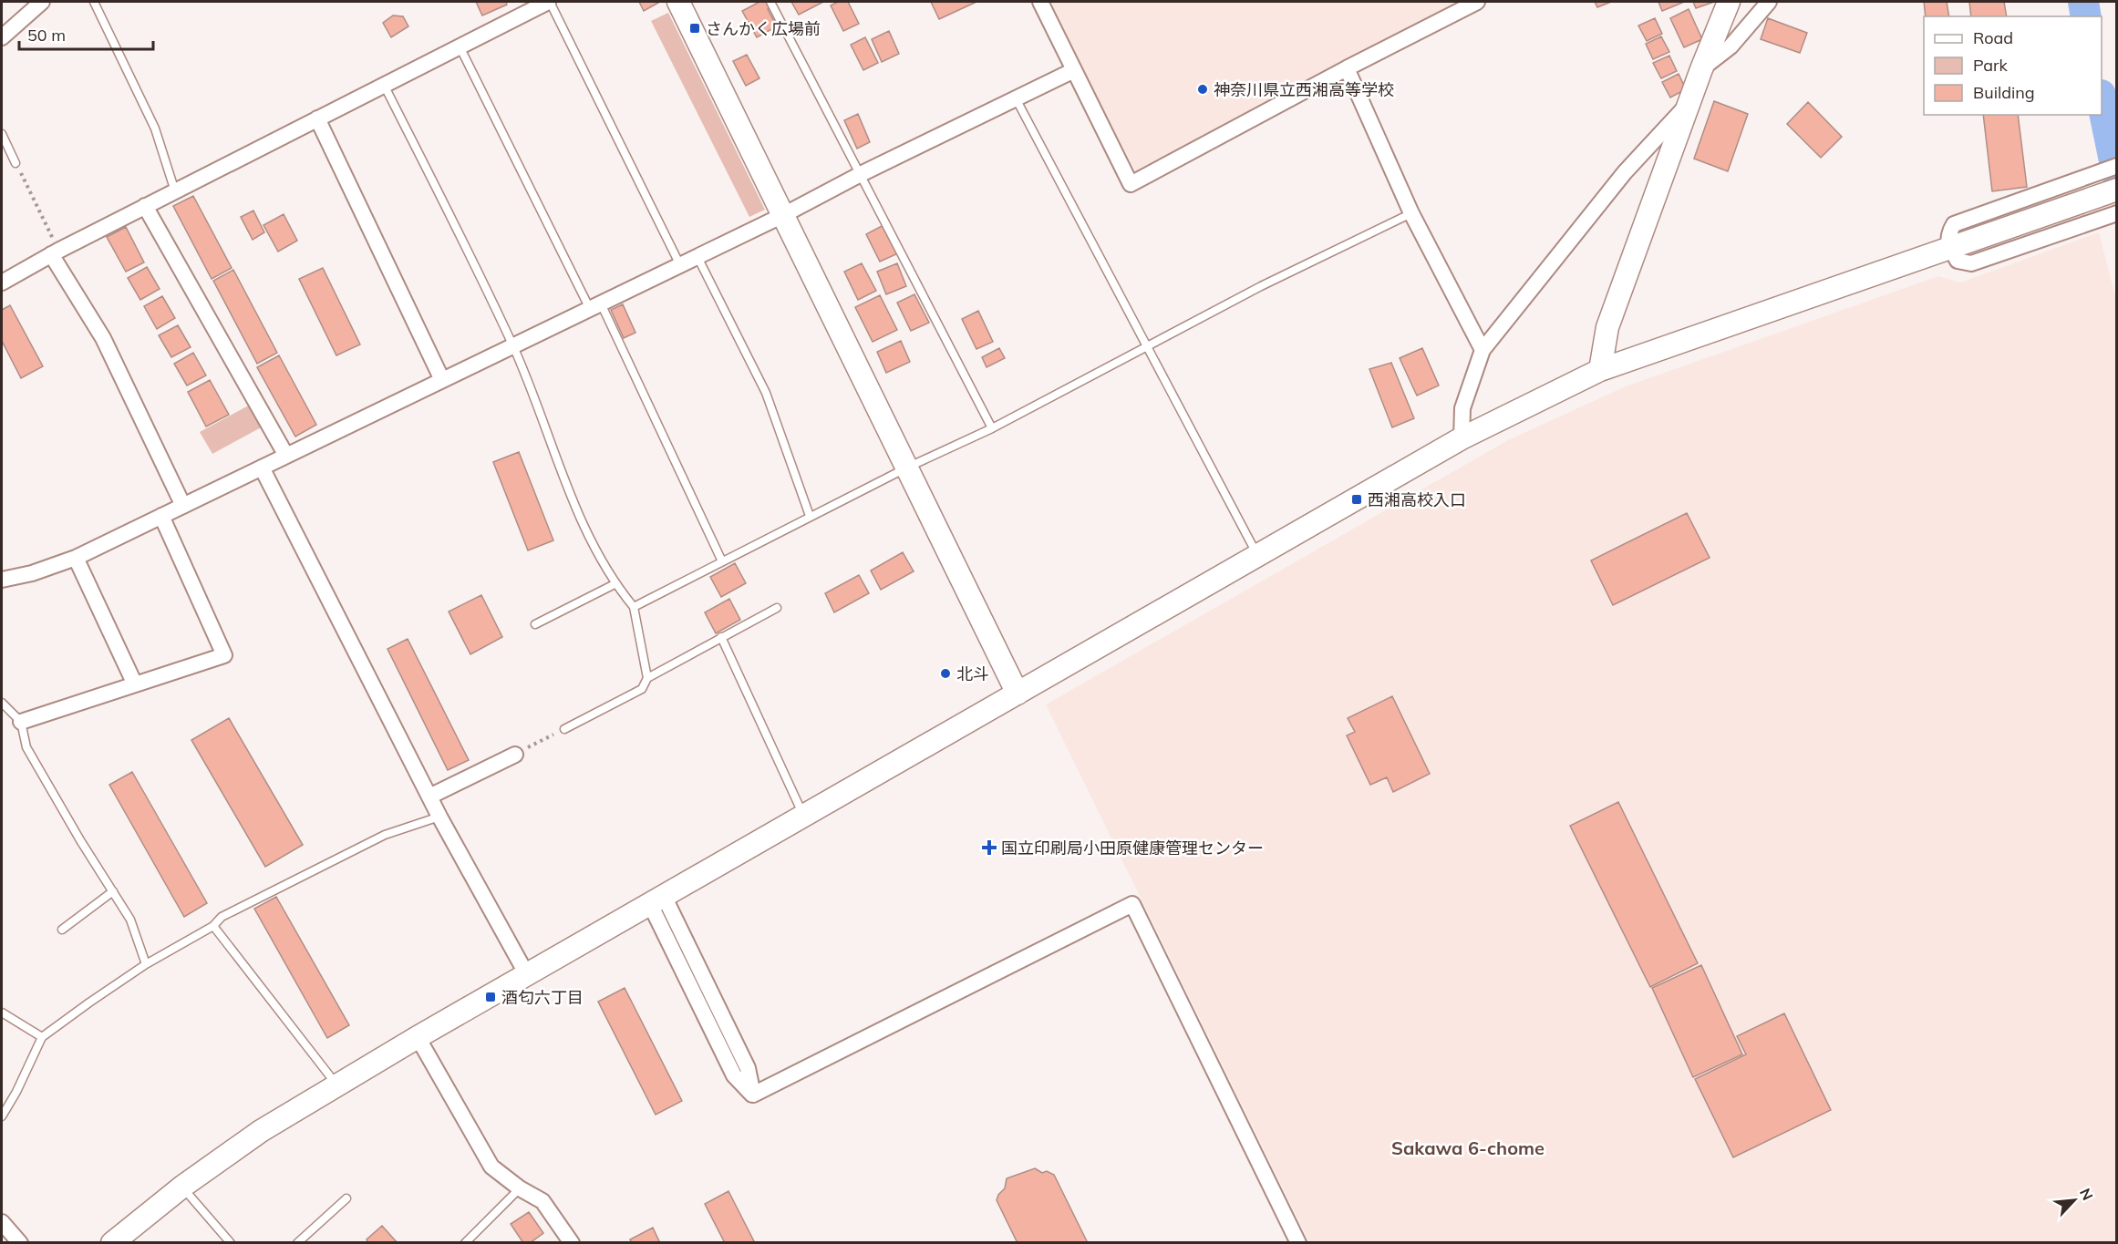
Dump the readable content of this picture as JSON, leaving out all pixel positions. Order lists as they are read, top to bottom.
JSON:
{
  "districts": ["Sakawa 6-chome"],
  "places": {
    "transit": ["さんかく広場前", "西湘高校入口", "酒匂六丁目"],
    "other": ["神奈川県立西湘高等学校", "北斗"],
    "health": ["国立印刷局小田原健康管理センター"]
  },
  "legend": ["Road", "Park", "Building"],
  "scale_bar": "50 m",
  "north": "top right"
}
